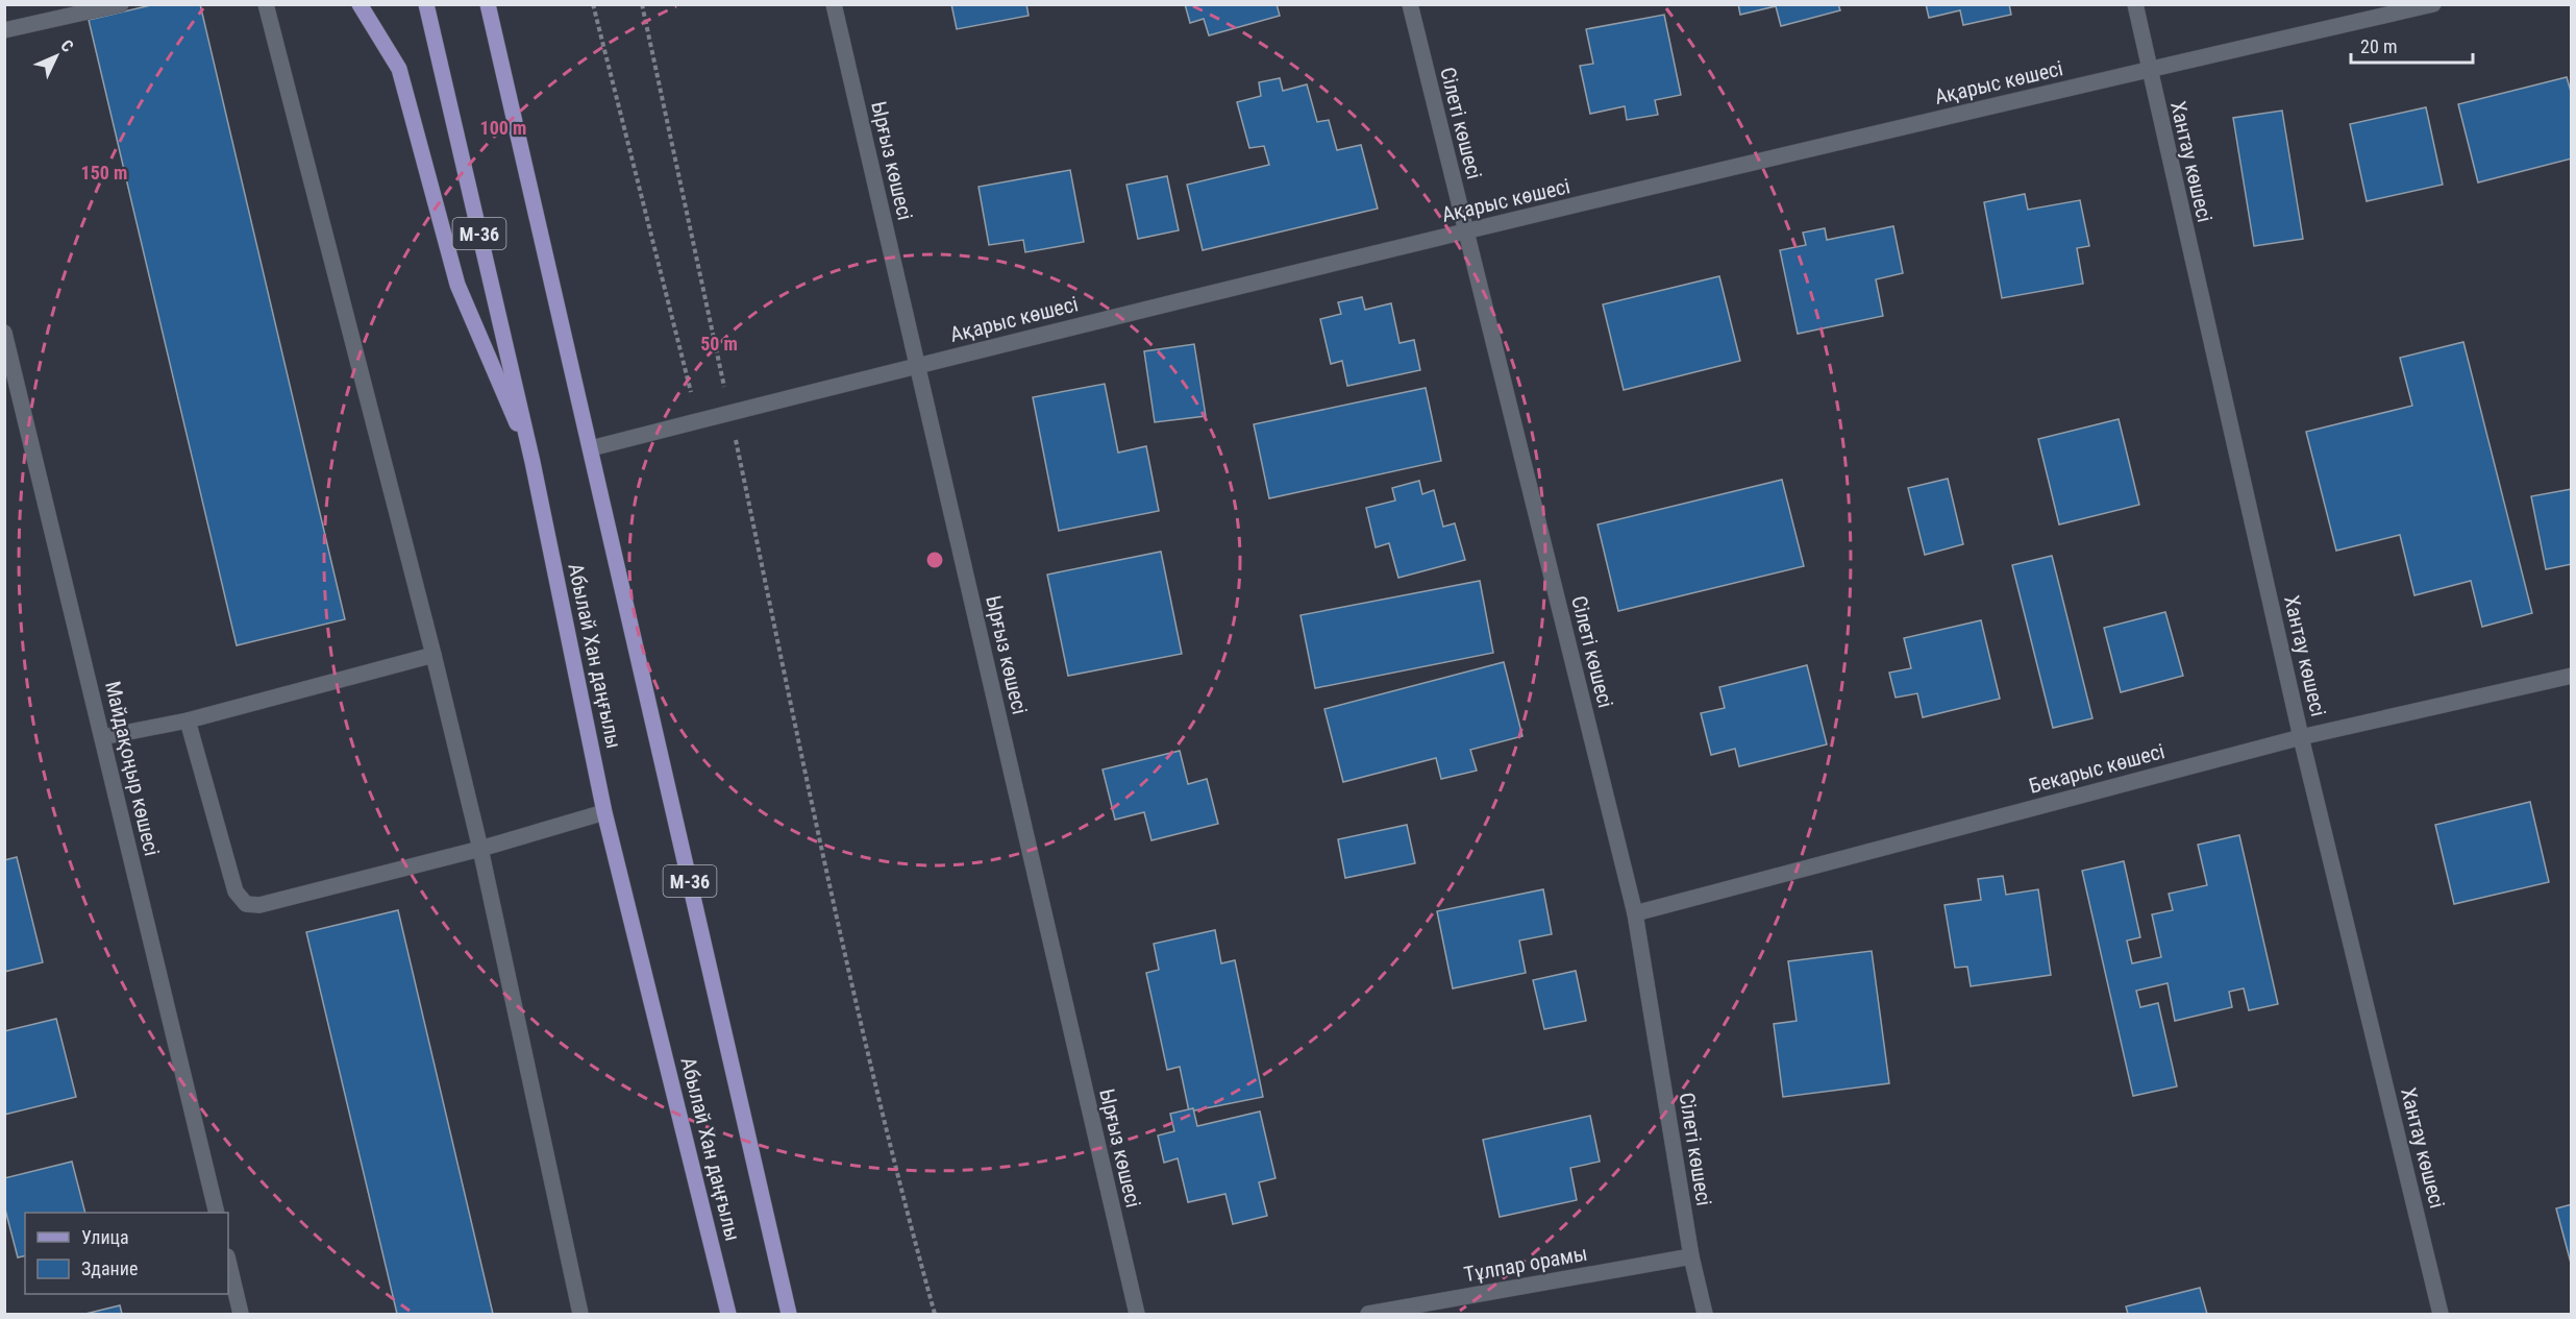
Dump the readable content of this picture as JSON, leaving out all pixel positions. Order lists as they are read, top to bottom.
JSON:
{
  "streets": {
    "main road": ["M-36", "Абылай Хан даңғылы"],
    "street": [
      "Ақарыс көшесі",
      "Сілеті көшесі",
      "Ырғыз көшесі",
      "Хантау көшесі",
      "Майдақоңыр көшесі",
      "Бекарыс көшесі",
      "Тұлпар орамы"
    ]
  },
  "crossings": [
    ["Ақарыс көшесі", "Сілеті көшесі"],
    ["Ақарыс көшесі", "Ырғыз көшесі"],
    ["Ақарыс көшесі", "Хантау көшесі"],
    ["Ақарыс көшесі", "Абылай Хан даңғылы"],
    ["Сілеті көшесі", "Бекарыс көшесі"],
    ["Сілеті көшесі", "Тұлпар орамы"],
    ["Хантау көшесі", "Бекарыс көшесі"]
  ],
  "legend": ["Улица", "Здание"],
  "scale_bar": "20 m",
  "north": "top right",
  "rings": ["100 m", "150 m", "50 m"]
}
